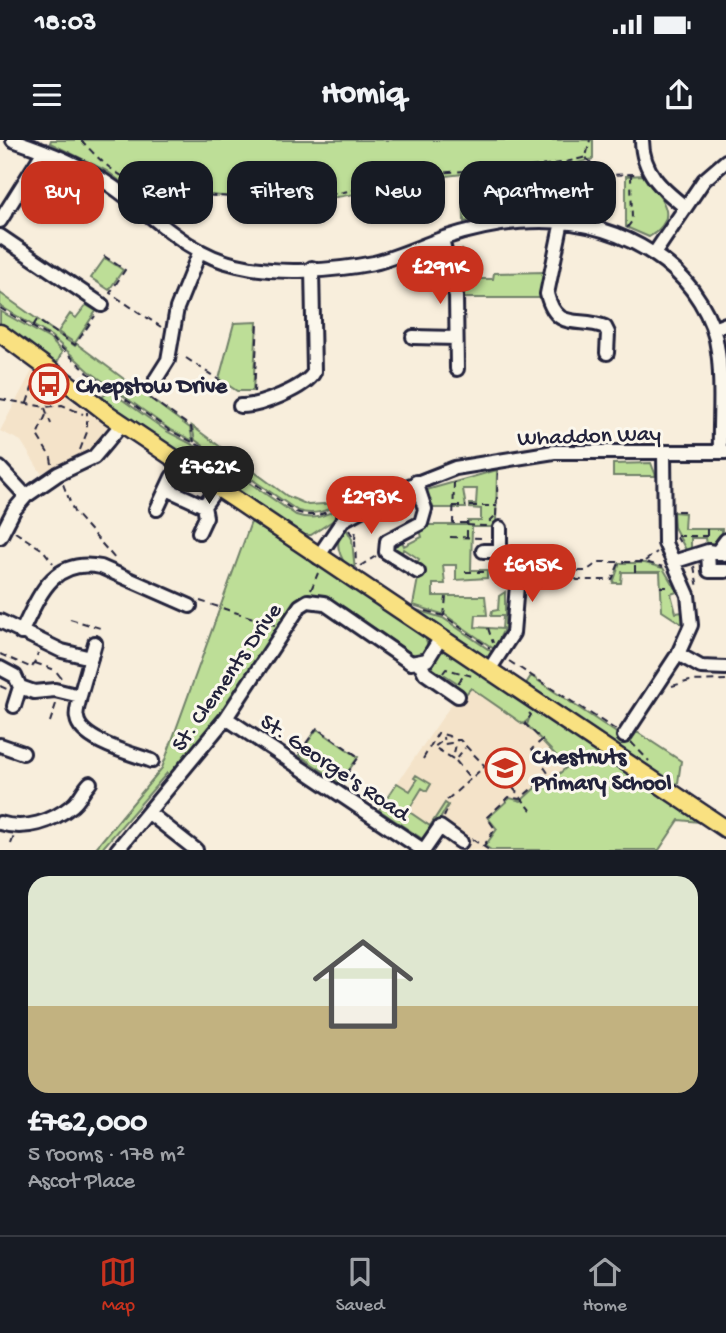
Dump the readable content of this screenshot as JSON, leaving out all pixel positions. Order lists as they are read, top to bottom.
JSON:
{
  "streets": {
    "street": ["Whaddon Way", "St. Clements Drive", "St. George's Road"]
  },
  "crossings": [
    ["St. Clements Drive", "St. George's Road"]
  ],
  "places": {
    "bus stop": ["Chepstow Drive"],
    "school or university": ["Chestnuts Primary School"]
  },
  "page": {
    "status": "18:03",
    "header": "Homiq",
    "chip": [
      "Buy",
      "Rent",
      "Filters",
      "New",
      "Apartment"
    ],
    "price": [
      "£291K",
      "£762K",
      "£293K",
      "£615K"
    ],
    "list": [
      {
        "name": "£762,000",
        "note": "5 rooms · 178 m² · Ascot Place"
      }
    ],
    "tabs": ["Map", "Saved", "Home"]
  }
}
